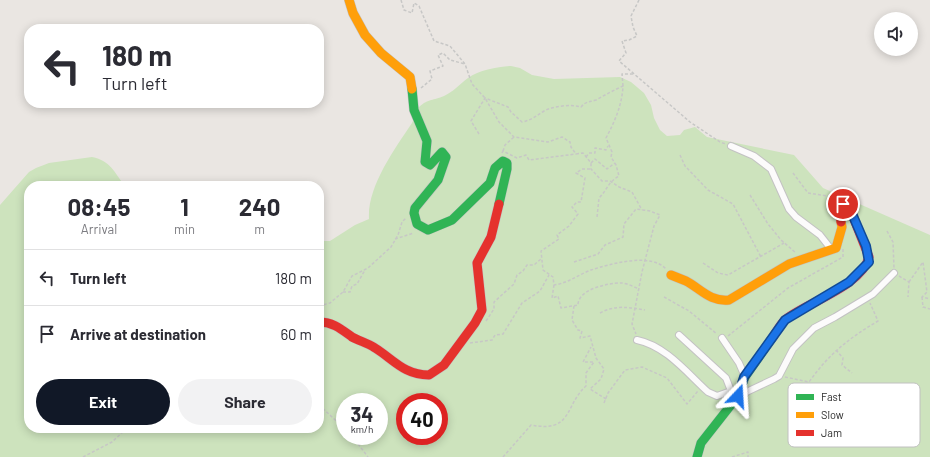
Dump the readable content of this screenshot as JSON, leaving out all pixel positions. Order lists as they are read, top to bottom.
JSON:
{
  "legend": ["Fast", "Slow", "Jam"],
  "page": {
    "turn": ["180 m", "Turn left"],
    "eta": [
      "08:45",
      "Arrival",
      "1",
      "min",
      "240",
      "m"
    ],
    "list": [
      {
        "name": "Turn left",
        "value": "180 m"
      },
      {
        "name": "Arrive at destination",
        "value": "60 m"
      }
    ],
    "buttons": ["Exit", "Share"],
    "speed": "34 km/h",
    "limit": "40"
  }
}
